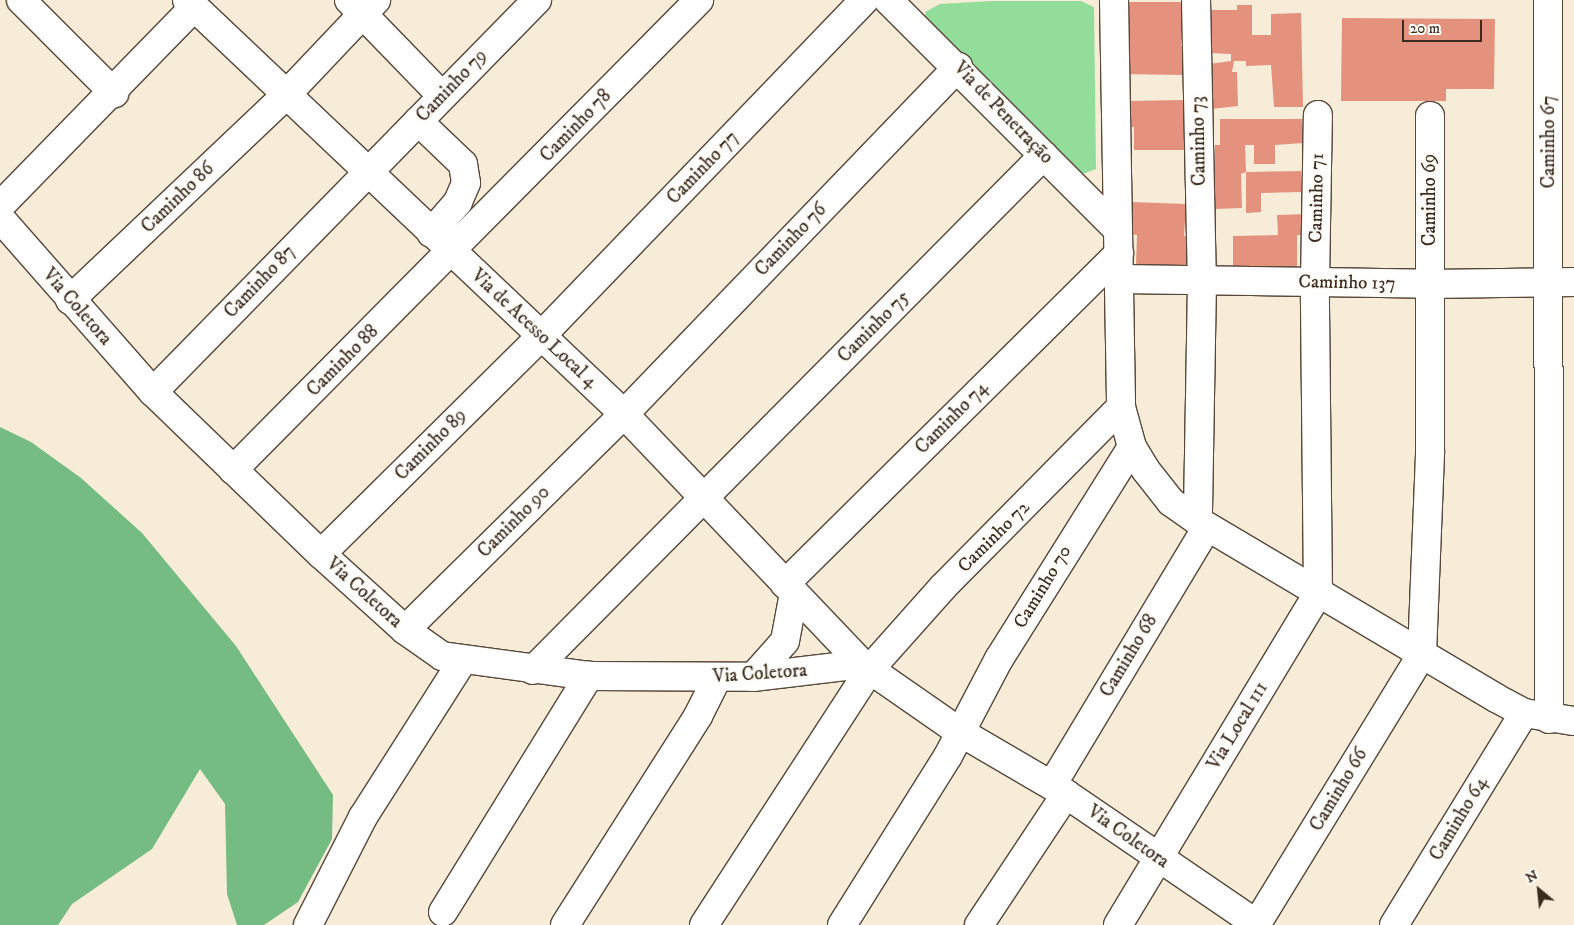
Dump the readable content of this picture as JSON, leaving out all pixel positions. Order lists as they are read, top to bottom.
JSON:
{
  "streets": {
    "street": [
      "Caminho 79",
      "Via de Penetração",
      "Caminho 78",
      "Caminho 73",
      "Caminho 67",
      "Caminho 77",
      "Caminho 86",
      "Caminho 71",
      "Caminho 69",
      "Caminho 76",
      "Caminho 87",
      "Caminho 137",
      "Via Coletora",
      "Caminho 75",
      "Via de Acesso Local 4",
      "Caminho 88",
      "Caminho 74",
      "Caminho 89",
      "Caminho 90",
      "Caminho 72",
      "Caminho 70",
      "Caminho 68",
      "Via Local 111",
      "Caminho 66",
      "Caminho 64"
    ]
  },
  "crossings": [
    ["Caminho 79", "Caminho 87"],
    ["Caminho 79", "Via de Acesso Local 4"],
    ["Via de Penetração", "Caminho 76"],
    ["Via de Penetração", "Caminho 137"],
    ["Via de Penetração", "Caminho 75"],
    ["Via de Penetração", "Caminho 74"],
    ["Caminho 78", "Via de Acesso Local 4"],
    ["Caminho 78", "Caminho 88"],
    ["Caminho 73", "Caminho 137"],
    ["Caminho 73", "Caminho 68"],
    ["Caminho 67", "Caminho 137"],
    ["Caminho 77", "Via de Acesso Local 4"],
    ["Caminho 77", "Caminho 89"],
    ["Caminho 86", "Via Coletora"],
    ["Caminho 86", "Via de Acesso Local 4"],
    ["Caminho 71", "Caminho 137"],
    ["Caminho 71", "Via Local 111"],
    ["Caminho 69", "Caminho 137"],
    ["Caminho 69", "Caminho 66"],
    ["Caminho 76", "Via de Acesso Local 4"],
    ["Caminho 76", "Caminho 90"],
    ["Caminho 87", "Via Coletora"],
    ["Caminho 87", "Via de Acesso Local 4"],
    ["Caminho 137", "Caminho 74"],
    ["Via Coletora", "Caminho 75"],
    ["Via Coletora", "Via de Acesso Local 4"],
    ["Via Coletora", "Caminho 88"],
    ["Via Coletora", "Caminho 89"],
    ["Via Coletora", "Caminho 90"],
    ["Via Coletora", "Caminho 72"],
    ["Via Coletora", "Caminho 70"],
    ["Via Coletora", "Caminho 68"],
    ["Via Coletora", "Via Local 111"],
    ["Via Coletora", "Caminho 66"],
    ["Caminho 75", "Via de Acesso Local 4"],
    ["Via de Acesso Local 4", "Caminho 88"],
    ["Via de Acesso Local 4", "Caminho 74"],
    ["Via de Acesso Local 4", "Caminho 89"],
    ["Via de Acesso Local 4", "Caminho 90"],
    ["Via de Acesso Local 4", "Caminho 72"]
  ],
  "scale_bar": "20 m",
  "north": "top left"
}
